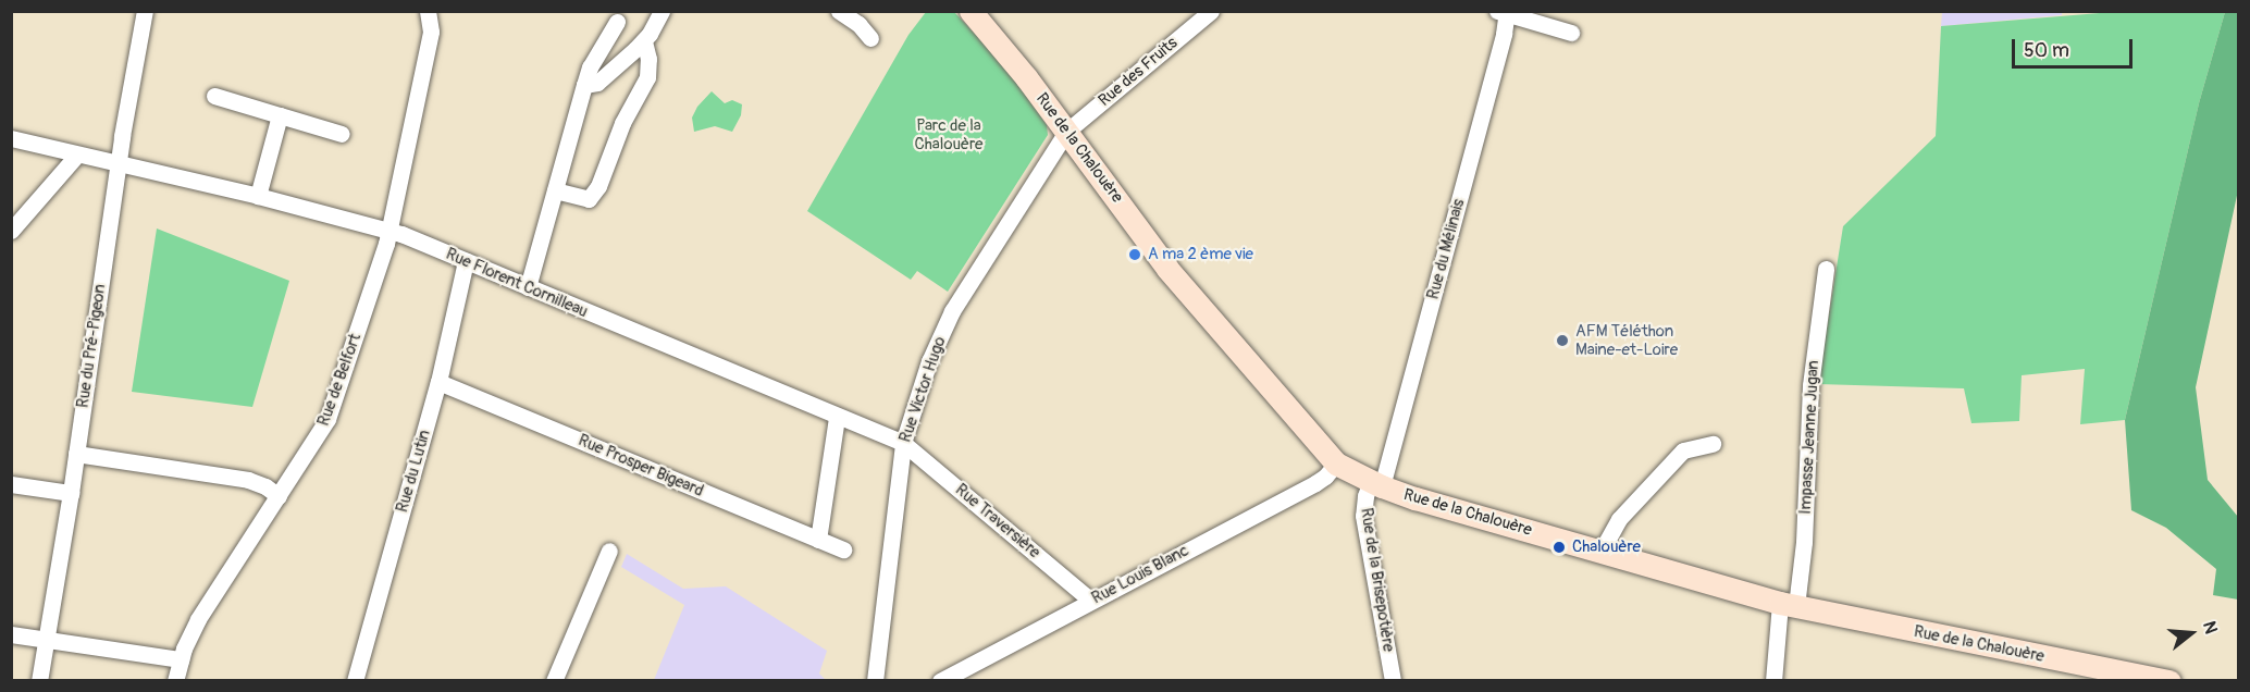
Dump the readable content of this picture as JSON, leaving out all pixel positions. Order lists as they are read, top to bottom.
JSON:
{
  "streets": {
    "street": [
      "Rue des Fruits",
      "Rue de la Chalouère",
      "Rue du Mélinais",
      "Rue Florent Cornilleau",
      "Rue du Pré-Pigeon",
      "Rue de Belfort",
      "Rue Victor Hugo",
      "Impasse Jeanne Jugan",
      "Rue Prosper Bigeard",
      "Rue du Lutin",
      "Rue Traversière",
      "Rue Louis Blanc",
      "Rue de la Brisepotière"
    ]
  },
  "crossings": [
    ["Rue des Fruits", "Rue de la Chalouère"],
    ["Rue des Fruits", "Rue Victor Hugo"],
    ["Rue de la Chalouère", "Rue du Mélinais"],
    ["Rue de la Chalouère", "Rue Victor Hugo"],
    ["Rue de la Chalouère", "Impasse Jeanne Jugan"],
    ["Rue de la Chalouère", "Rue Louis Blanc"],
    ["Rue de la Chalouère", "Rue de la Brisepotière"],
    ["Rue du Mélinais", "Rue de la Brisepotière"],
    ["Rue Florent Cornilleau", "Rue du Pré-Pigeon"],
    ["Rue Florent Cornilleau", "Rue de Belfort"],
    ["Rue Florent Cornilleau", "Rue Victor Hugo"],
    ["Rue Florent Cornilleau", "Rue du Lutin"],
    ["Rue Florent Cornilleau", "Rue Traversière"],
    ["Rue Victor Hugo", "Rue Traversière"],
    ["Rue Prosper Bigeard", "Rue du Lutin"],
    ["Rue Traversière", "Rue Louis Blanc"]
  ],
  "parks": ["Parc de la Chalouère"],
  "places": ["A ma 2 ème vie", "AFM Téléthon Maine-et-Loire", "Chalouère"],
  "scale_bar": "50 m",
  "north": "right"
}
